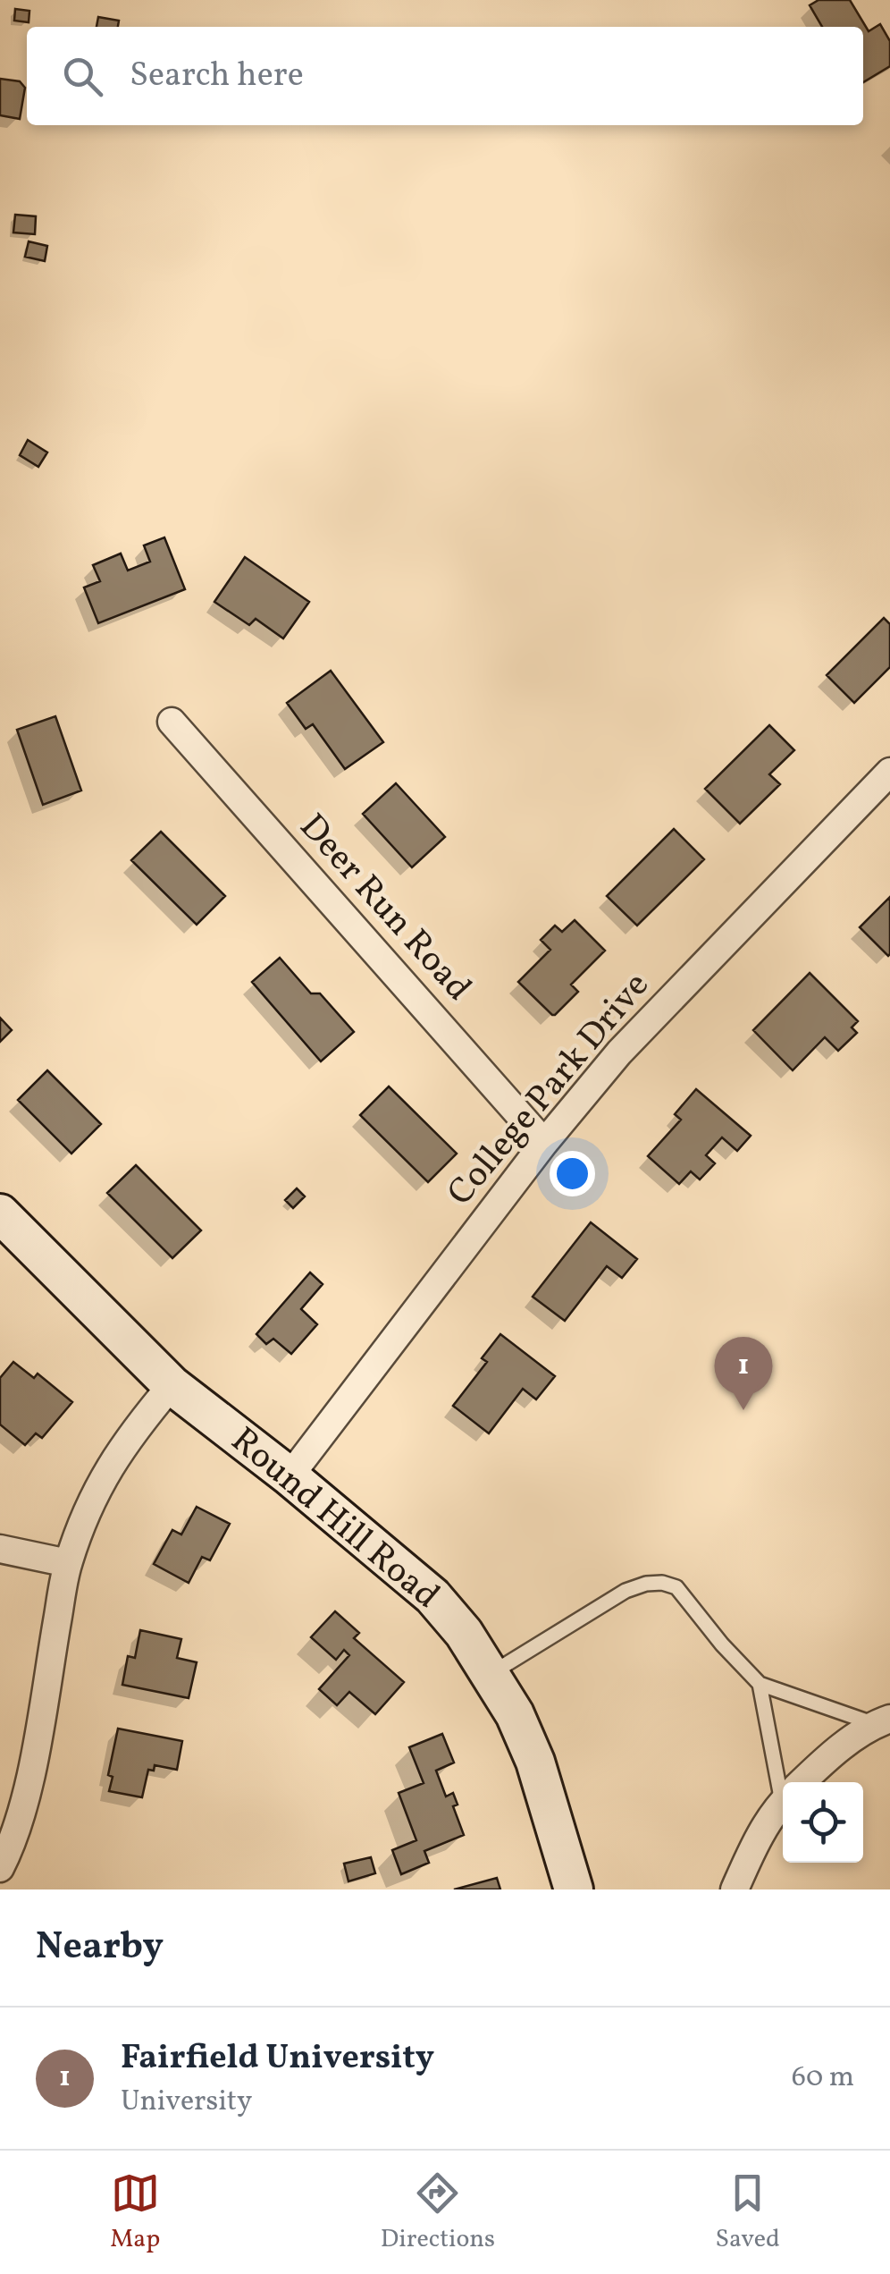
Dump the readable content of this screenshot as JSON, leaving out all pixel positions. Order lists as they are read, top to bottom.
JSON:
{
  "streets": {
    "main road": ["Round Hill Road"],
    "street": ["Deer Run Road", "College Park Drive"]
  },
  "crossings": [
    ["Deer Run Road", "College Park Drive"],
    ["College Park Drive", "Round Hill Road"]
  ],
  "page": {
    "search": "Search here",
    "pins": "1",
    "heading": "Nearby",
    "list": [
      {
        "mark": "1",
        "name": "Fairfield University",
        "note": "University",
        "value": "60 m"
      }
    ],
    "nav": ["Map", "Directions", "Saved"]
  }
}
